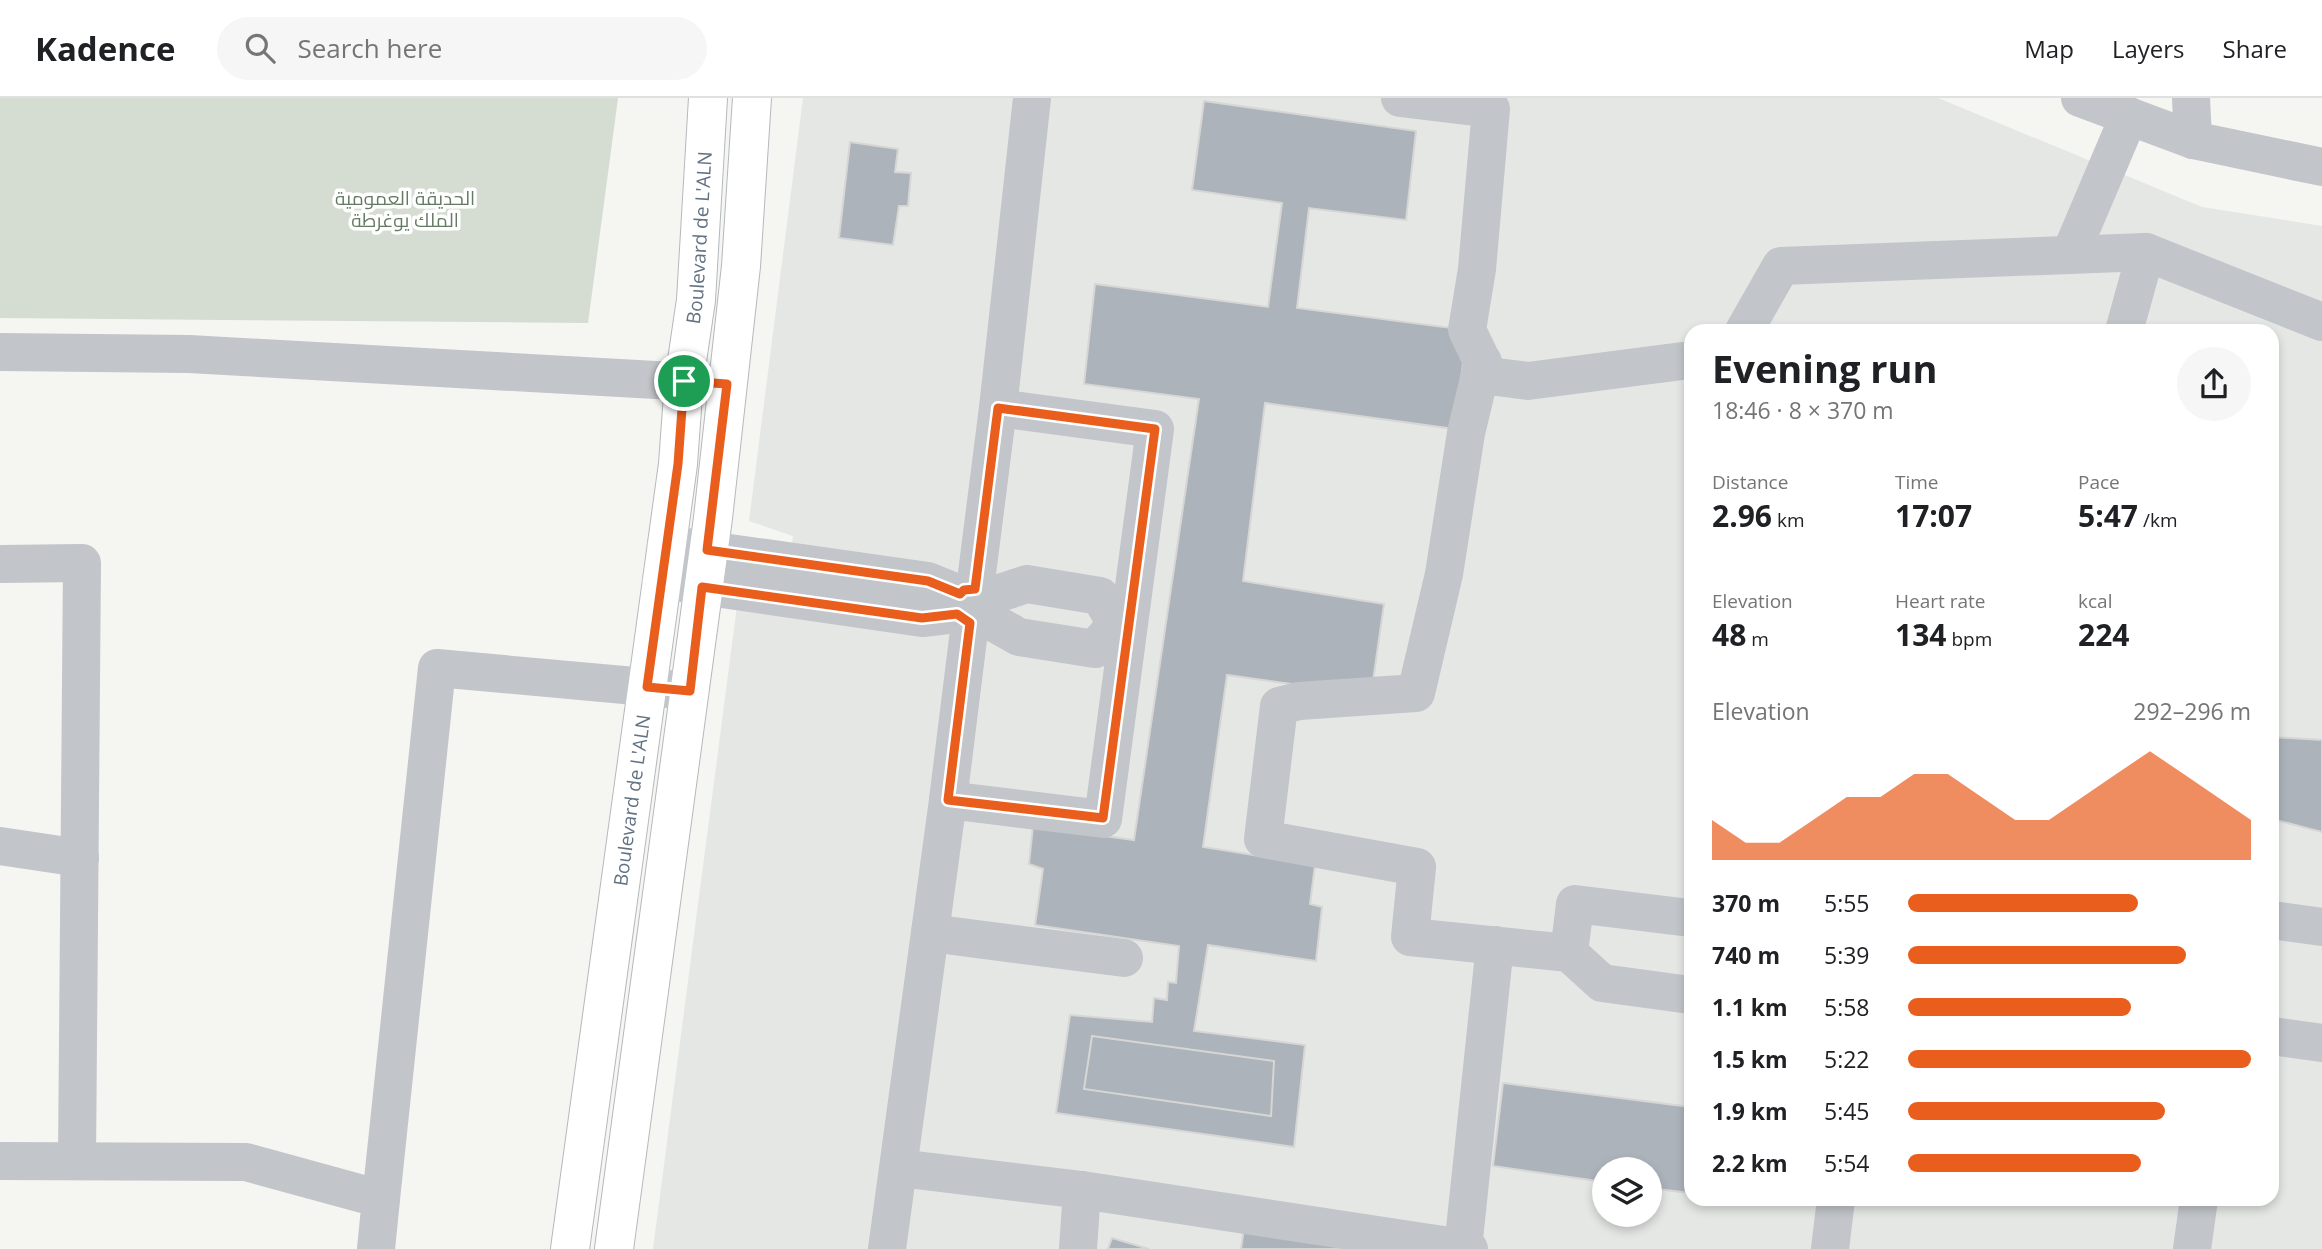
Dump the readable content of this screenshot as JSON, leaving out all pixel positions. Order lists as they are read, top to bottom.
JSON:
{
  "streets": {
    "main road": ["Boulevard de L'ALN"]
  },
  "parks": ["الحديقة العمومية الملك يوغرطة"],
  "page": {
    "header": "Kadence",
    "search": "Search here",
    "nav": ["Map", "Layers", "Share"],
    "heading": ["Evening run", "18:46 · 8 × 370 m"],
    "stats": [
      ["Distance", "2.96 km"],
      ["Time", "17:07"],
      ["Pace", "5:47 /km"],
      ["Elevation", "48 m"],
      ["Heart rate", "134 bpm"],
      ["kcal", "224"]
    ],
    "chart": ["Elevation", "292–296 m"],
    "list": [
      {
        "name": "370 m",
        "note": "5:55"
      },
      {
        "name": "740 m",
        "note": "5:39"
      },
      {
        "name": "1.1 km",
        "note": "5:58"
      },
      {
        "name": "1.5 km",
        "note": "5:22"
      },
      {
        "name": "1.9 km",
        "note": "5:45"
      },
      {
        "name": "2.2 km",
        "note": "5:54"
      }
    ]
  }
}
